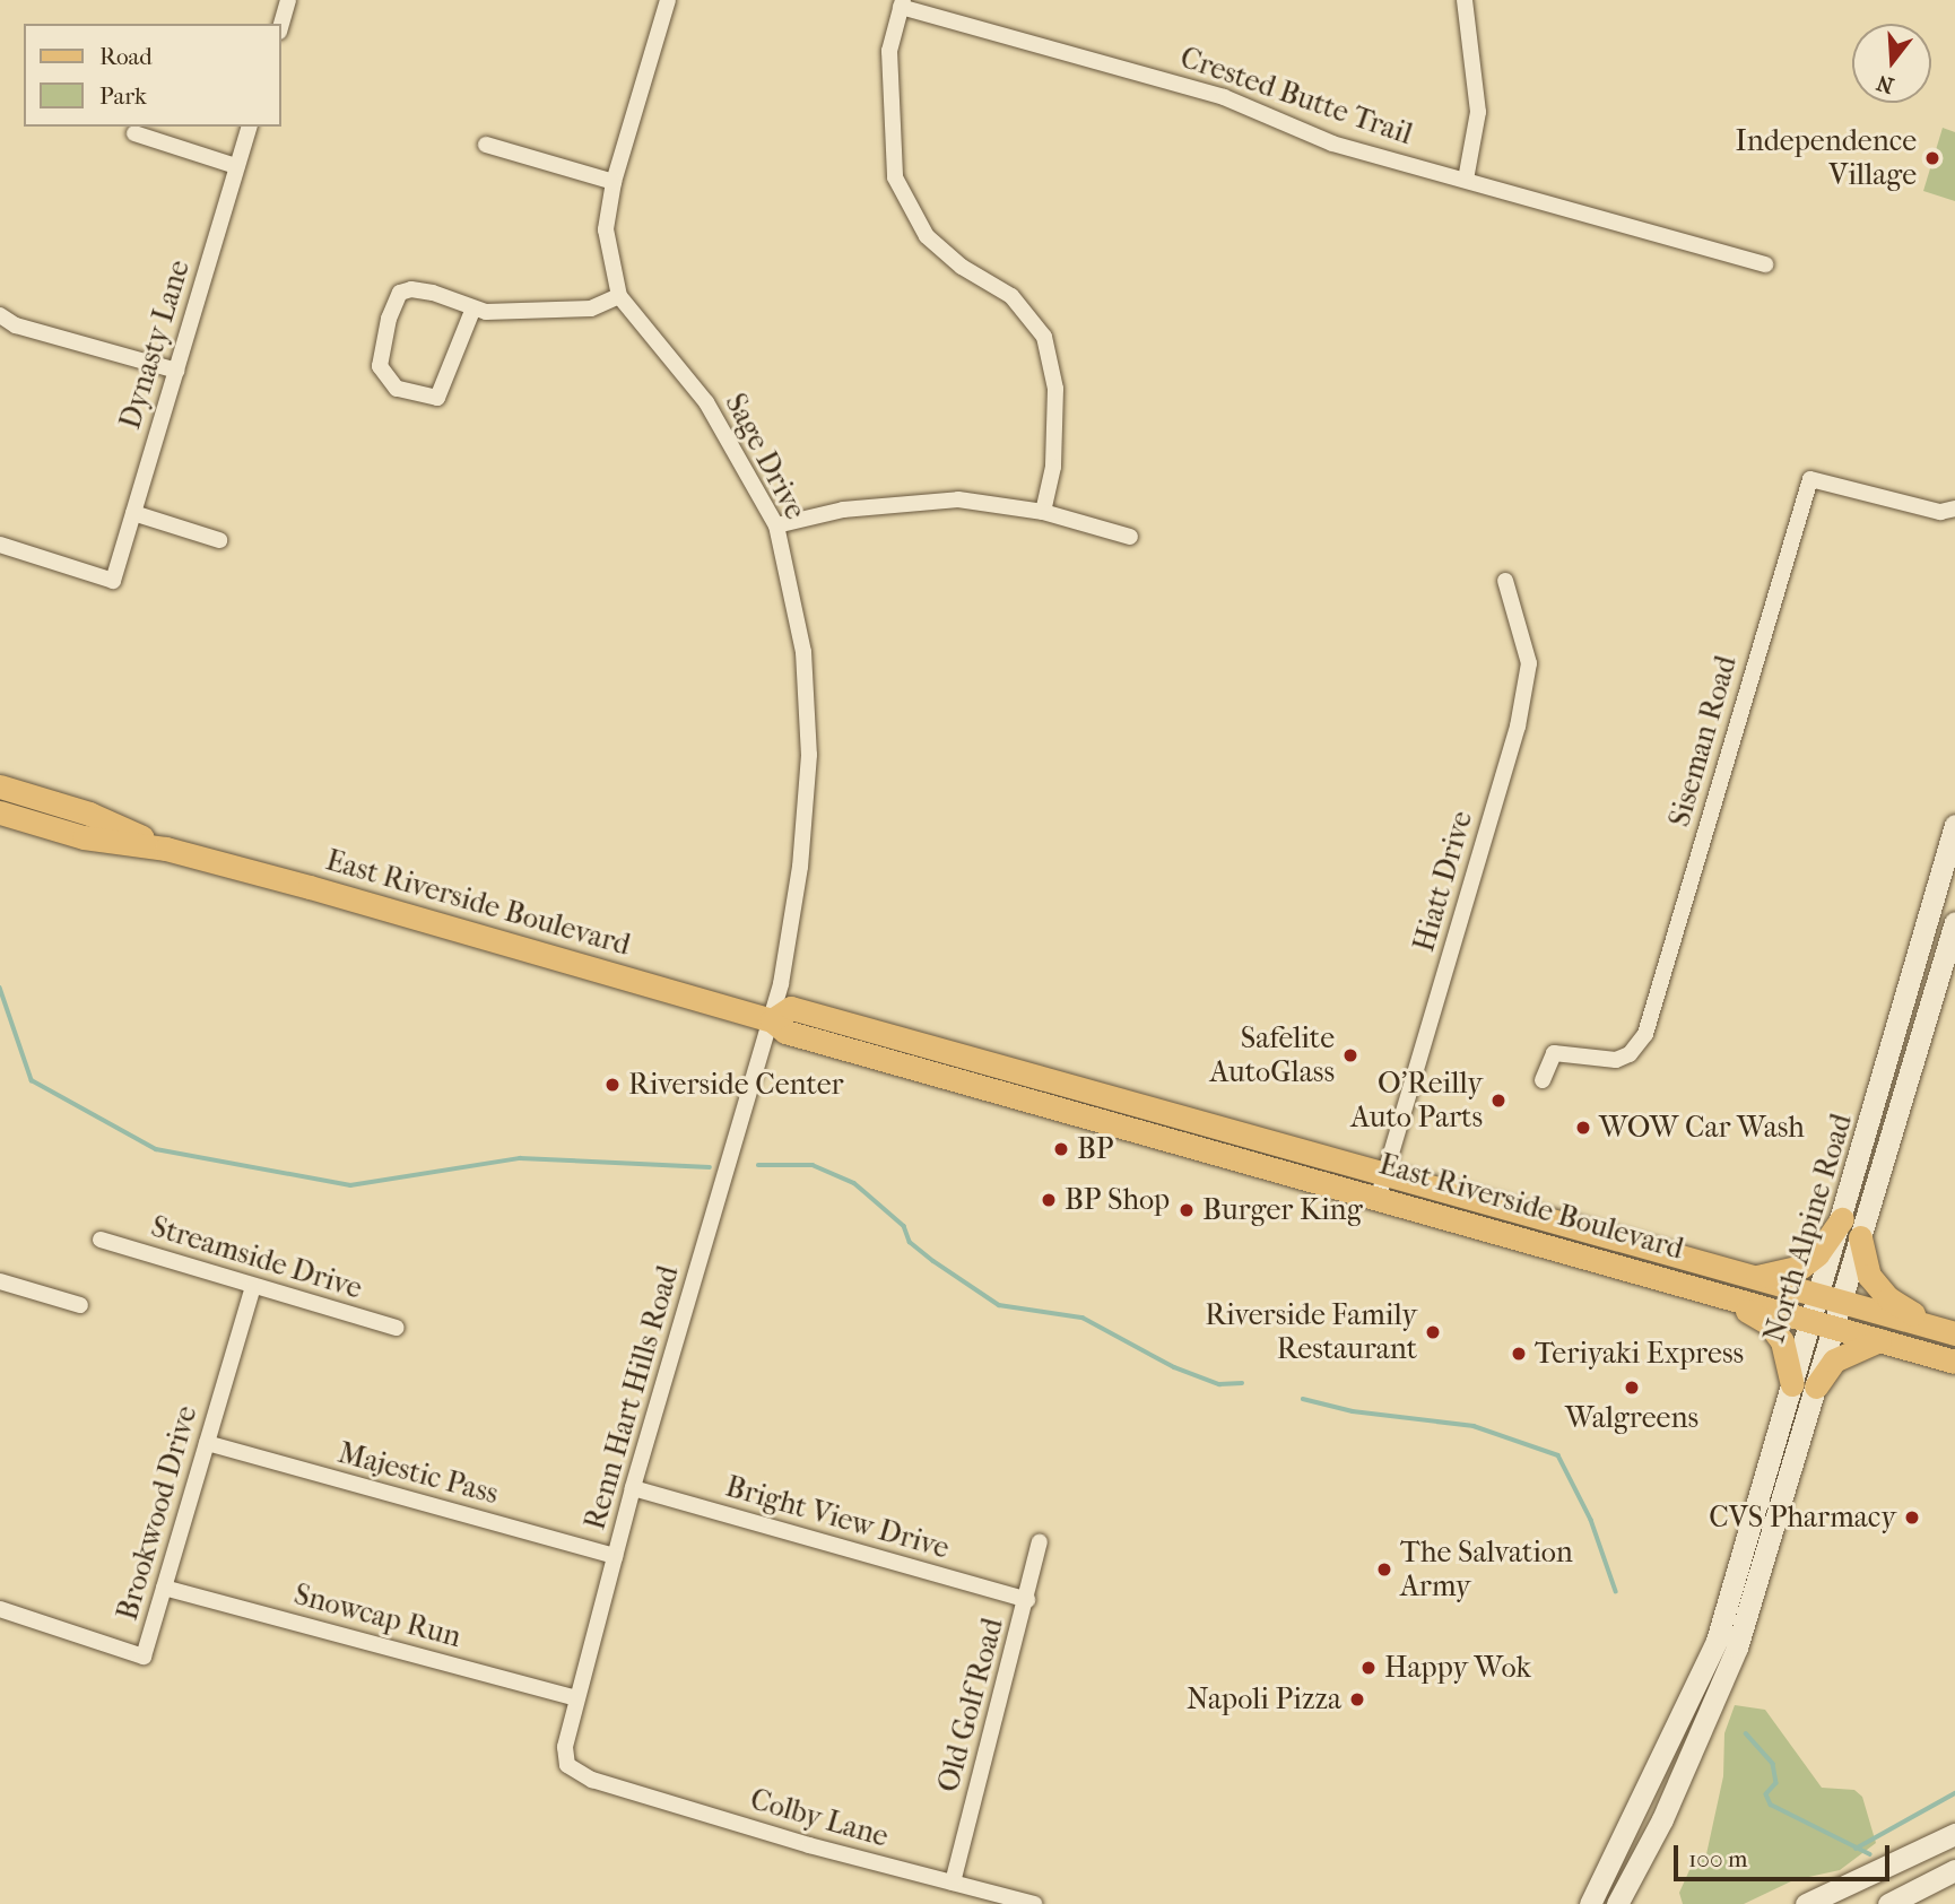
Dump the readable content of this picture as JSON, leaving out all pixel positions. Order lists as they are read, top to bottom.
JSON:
{
  "streets": {
    "main road": ["East Riverside Boulevard", "North Alpine Road"],
    "street": [
      "Crested Butte Trail",
      "Dynasty Lane",
      "Sage Drive",
      "Siseman Road",
      "Hiatt Drive",
      "Streamside Drive",
      "Renn Hart Hills Road",
      "Majestic Pass",
      "Brookwood Drive",
      "Bright View Drive",
      "Snowcap Run",
      "Old Golf Road",
      "Colby Lane"
    ]
  },
  "crossings": [
    ["Sage Drive", "East Riverside Boulevard"],
    ["Sage Drive", "Renn Hart Hills Road"],
    ["Hiatt Drive", "East Riverside Boulevard"],
    ["East Riverside Boulevard", "North Alpine Road"],
    ["East Riverside Boulevard", "Renn Hart Hills Road"],
    ["Streamside Drive", "Brookwood Drive"],
    ["Renn Hart Hills Road", "Majestic Pass"],
    ["Renn Hart Hills Road", "Bright View Drive"],
    ["Renn Hart Hills Road", "Snowcap Run"],
    ["Renn Hart Hills Road", "Colby Lane"],
    ["Majestic Pass", "Brookwood Drive"],
    ["Brookwood Drive", "Snowcap Run"],
    ["Bright View Drive", "Old Golf Road"],
    ["Old Golf Road", "Colby Lane"]
  ],
  "places": [
    "Independence Village",
    "Safelite AutoGlass",
    "Riverside Center",
    "O'Reilly Auto Parts",
    "WOW Car Wash",
    "BP",
    "BP Shop",
    "Burger King",
    "Riverside Family Restaurant",
    "Teriyaki Express",
    "Walgreens",
    "CVS Pharmacy",
    "The Salvation Army",
    "Happy Wok",
    "Napoli Pizza"
  ],
  "legend": ["Road", "Park"],
  "scale_bar": "100 m",
  "north": "bottom"
}
